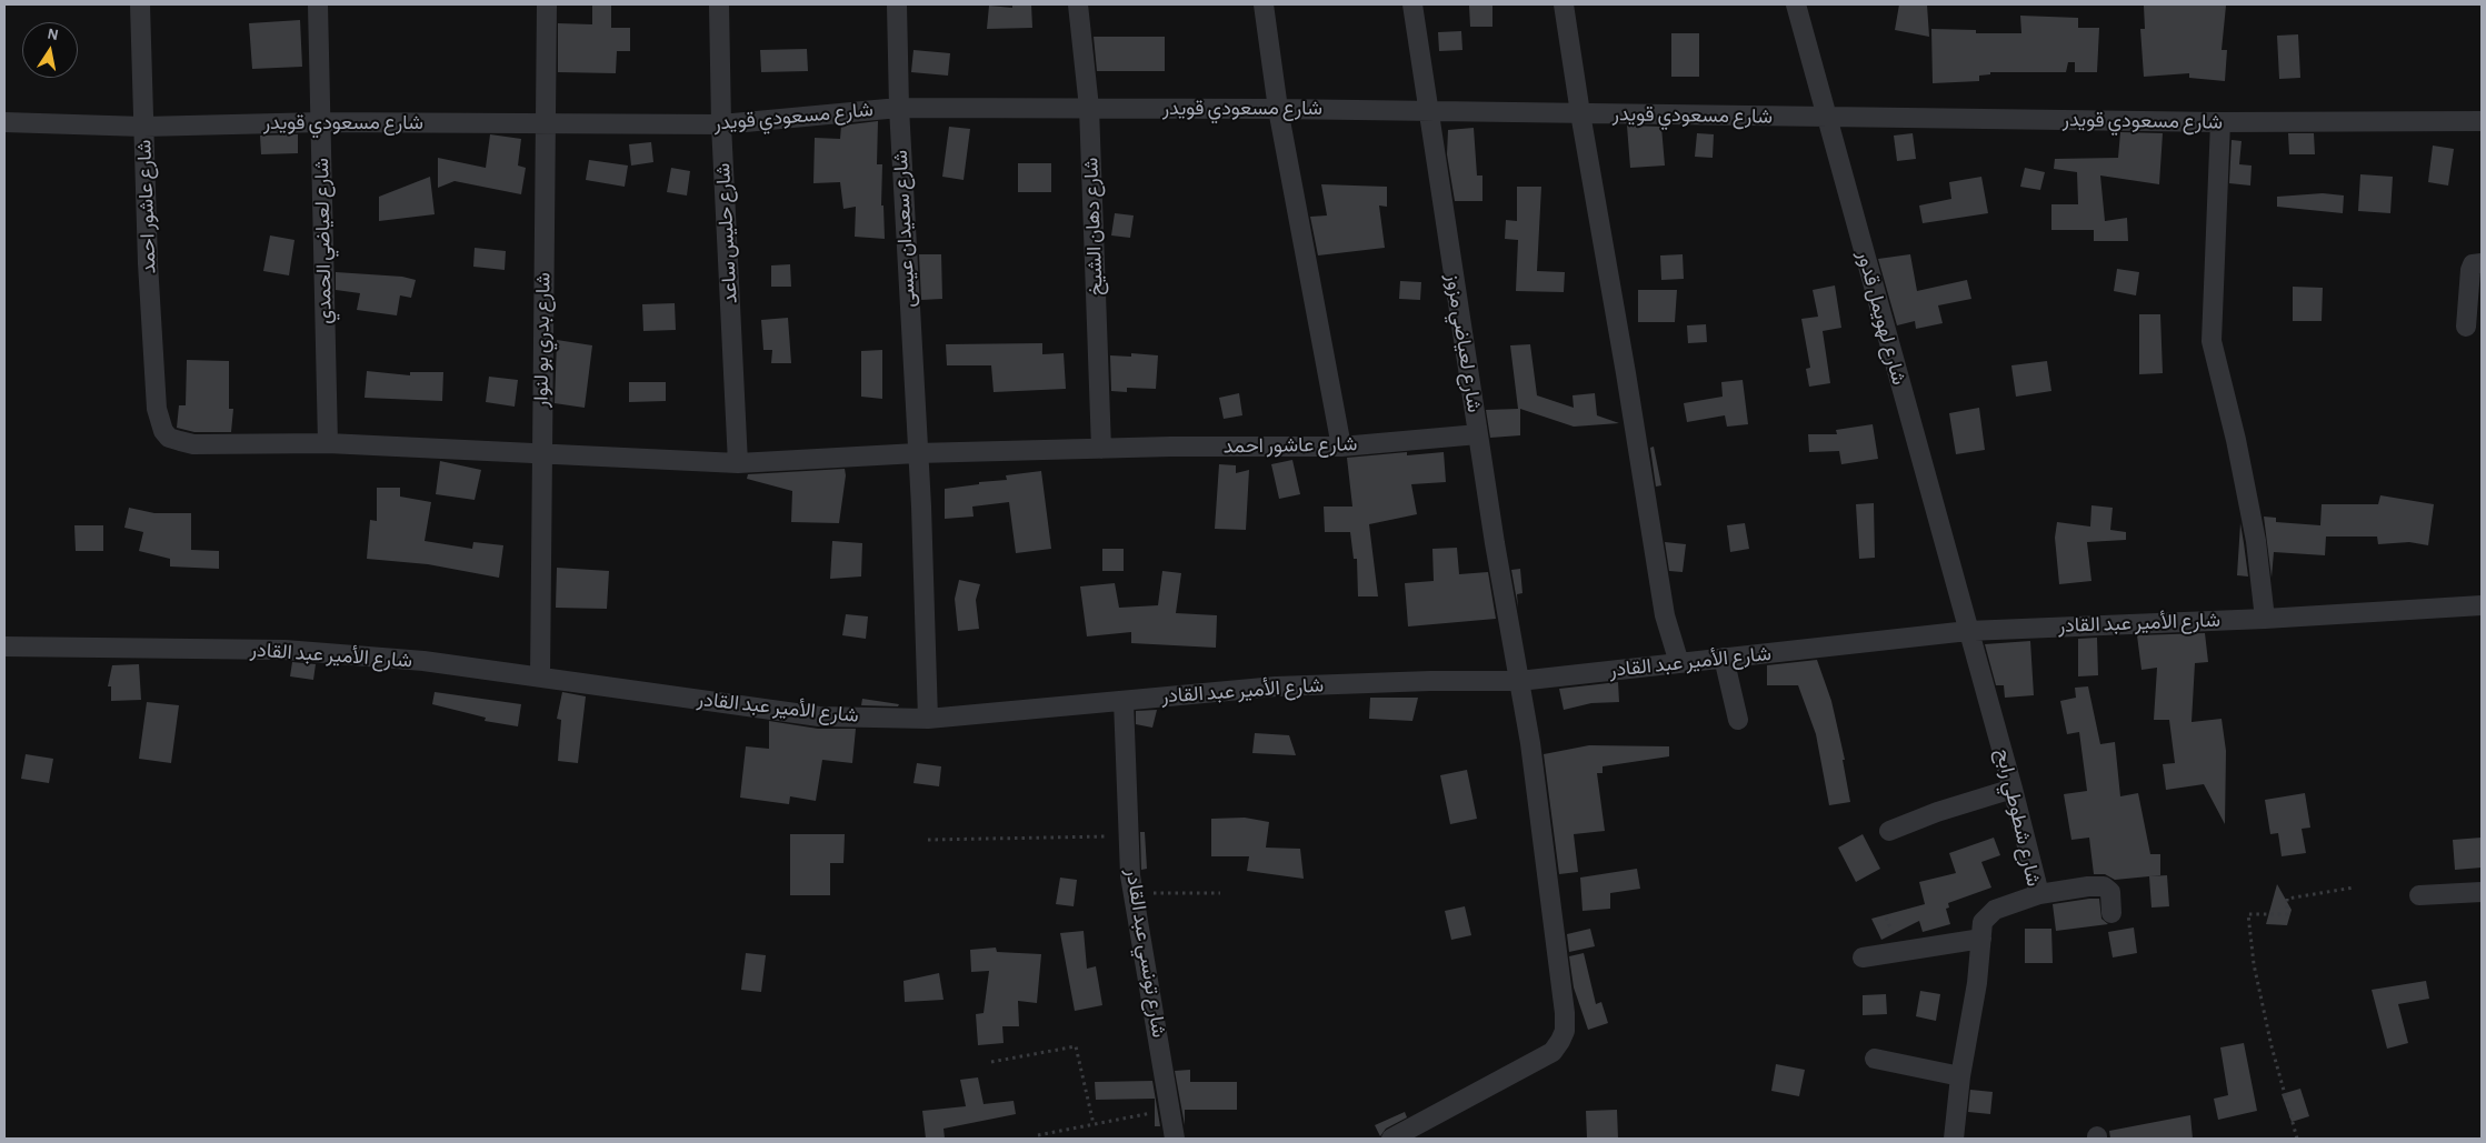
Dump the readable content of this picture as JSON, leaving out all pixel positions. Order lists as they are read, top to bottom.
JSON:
{
  "streets": {
    "street": [
      "شارع مسعودي قويدر",
      "شارع عاشور احمد",
      "شارع دهان الشيخ",
      "شارع سعيدان عيسى",
      "شارع حليس ساعد",
      "شارع لعياضي الحمدي",
      "شارع لهويمل قدور",
      "شارع بدري بو لنوار",
      "شارع لعياضي مزوز",
      "شارع الأمير عبد القادر",
      "شارع شطوطي رابح",
      "شارع تونسي عبد القادر"
    ]
  },
  "crossings": [
    ["شارع مسعودي قويدر", "شارع عاشور احمد"],
    ["شارع مسعودي قويدر", "شارع دهان الشيخ"],
    ["شارع مسعودي قويدر", "شارع سعيدان عيسى"],
    ["شارع مسعودي قويدر", "شارع حليس ساعد"],
    ["شارع مسعودي قويدر", "شارع لعياضي الحمدي"],
    ["شارع مسعودي قويدر", "شارع لهويمل قدور"],
    ["شارع مسعودي قويدر", "شارع بدري بو لنوار"],
    ["شارع مسعودي قويدر", "شارع لعياضي مزوز"],
    ["شارع عاشور احمد", "شارع دهان الشيخ"],
    ["شارع عاشور احمد", "شارع سعيدان عيسى"],
    ["شارع عاشور احمد", "شارع حليس ساعد"],
    ["شارع عاشور احمد", "شارع لعياضي الحمدي"],
    ["شارع عاشور احمد", "شارع بدري بو لنوار"],
    ["شارع عاشور احمد", "شارع لعياضي مزوز"],
    ["شارع سعيدان عيسى", "شارع الأمير عبد القادر"],
    ["شارع لهويمل قدور", "شارع الأمير عبد القادر"],
    ["شارع لهويمل قدور", "شارع شطوطي رابح"],
    ["شارع بدري بو لنوار", "شارع الأمير عبد القادر"],
    ["شارع لعياضي مزوز", "شارع الأمير عبد القادر"],
    ["شارع الأمير عبد القادر", "شارع شطوطي رابح"],
    ["شارع الأمير عبد القادر", "شارع تونسي عبد القادر"]
  ],
  "north": "top"
}
